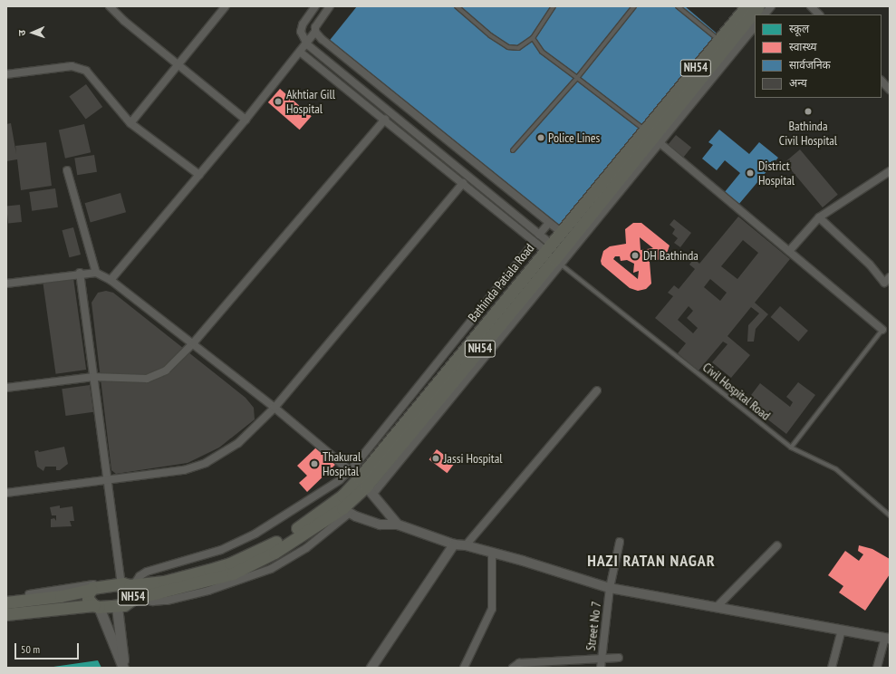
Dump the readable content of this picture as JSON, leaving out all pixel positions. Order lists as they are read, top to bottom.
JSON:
{
  "streets": {
    "highway": ["NH54", "Bathinda Patiala Road"],
    "street": ["Street No 7"],
    "lane": ["Civil Hospital Road"]
  },
  "crossings": [
    ["NH54", "Bathinda Patiala Road"],
    ["NH54", "Civil Hospital Road"],
    ["Bathinda Patiala Road", "Civil Hospital Road"]
  ],
  "districts": ["HAZI RATAN NAGAR"],
  "places": [
    "Akhtiar Gill Hospital",
    "Bathinda Civil Hospital",
    "Police Lines",
    "District Hospital",
    "DH Bathinda",
    "Jassi Hospital",
    "Thakural Hospital"
  ],
  "legend": [
    "स्कूल",
    "स्वास्थ्य",
    "सार्वजनिक",
    "अन्य"
  ],
  "scale_bar": "50 m",
  "north": "left"
}
